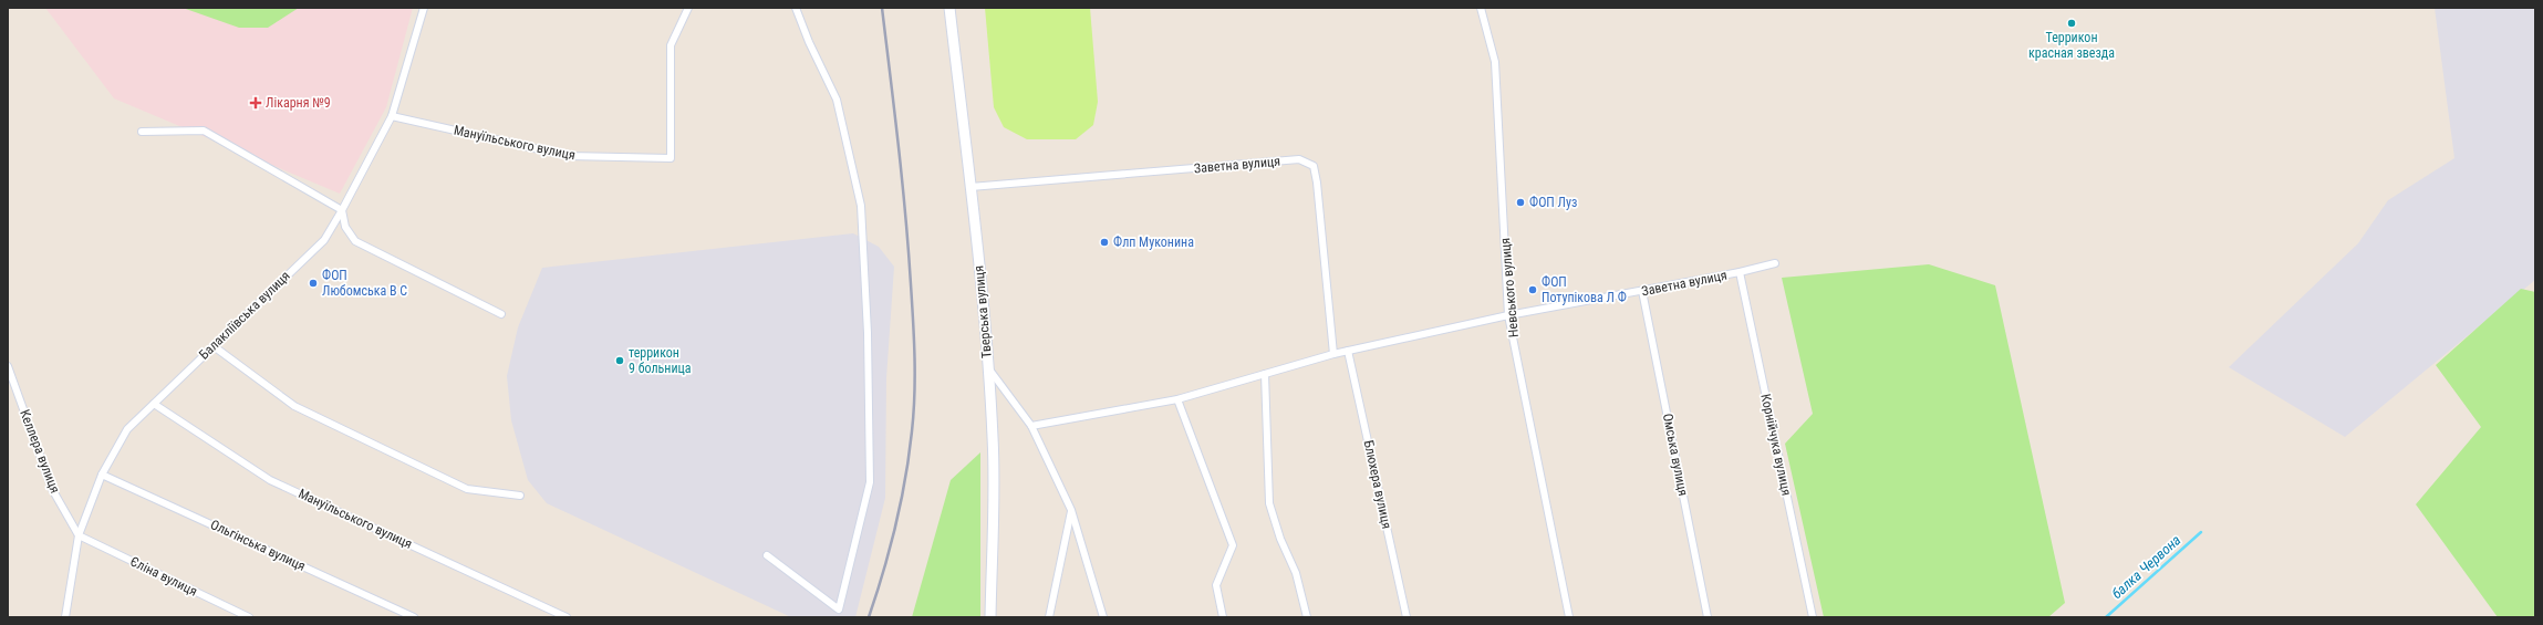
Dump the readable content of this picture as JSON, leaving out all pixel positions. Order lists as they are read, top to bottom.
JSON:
{
  "streets": {
    "main road": ["Тверська вулиця"],
    "street": [
      "Мануїльського вулиця",
      "Заветна вулиця",
      "Невського вулиця",
      "Балакліївська вулиця",
      "Корнійчука вулиця",
      "Келлера вулиця",
      "Омська вулиця",
      "Блюхера вулиця",
      "Ольгінська вулиця",
      "Єліна вулиця"
    ]
  },
  "crossings": [
    ["Мануїльського вулиця", "Балакліївська вулиця"],
    ["Заветна вулиця", "Невського вулиця"],
    ["Заветна вулиця", "Тверська вулиця"],
    ["Заветна вулиця", "Корнійчука вулиця"],
    ["Заветна вулиця", "Омська вулиця"],
    ["Заветна вулиця", "Блюхера вулиця"],
    ["Балакліївська вулиця", "Келлера вулиця"],
    ["Балакліївська вулиця", "Ольгінська вулиця"],
    ["Балакліївська вулиця", "Єліна вулиця"],
    ["Келлера вулиця", "Єліна вулиця"]
  ],
  "water": ["балка Червона"],
  "places": {
    "other": [
      "Террикон красная звезда",
      "ФОП Луз",
      "Флп Муконина",
      "ФОП Любомська В С",
      "ФОП Потупікова Л Ф",
      "террикон 9 больница"
    ],
    "health": ["Лікарня №9"]
  }
}
